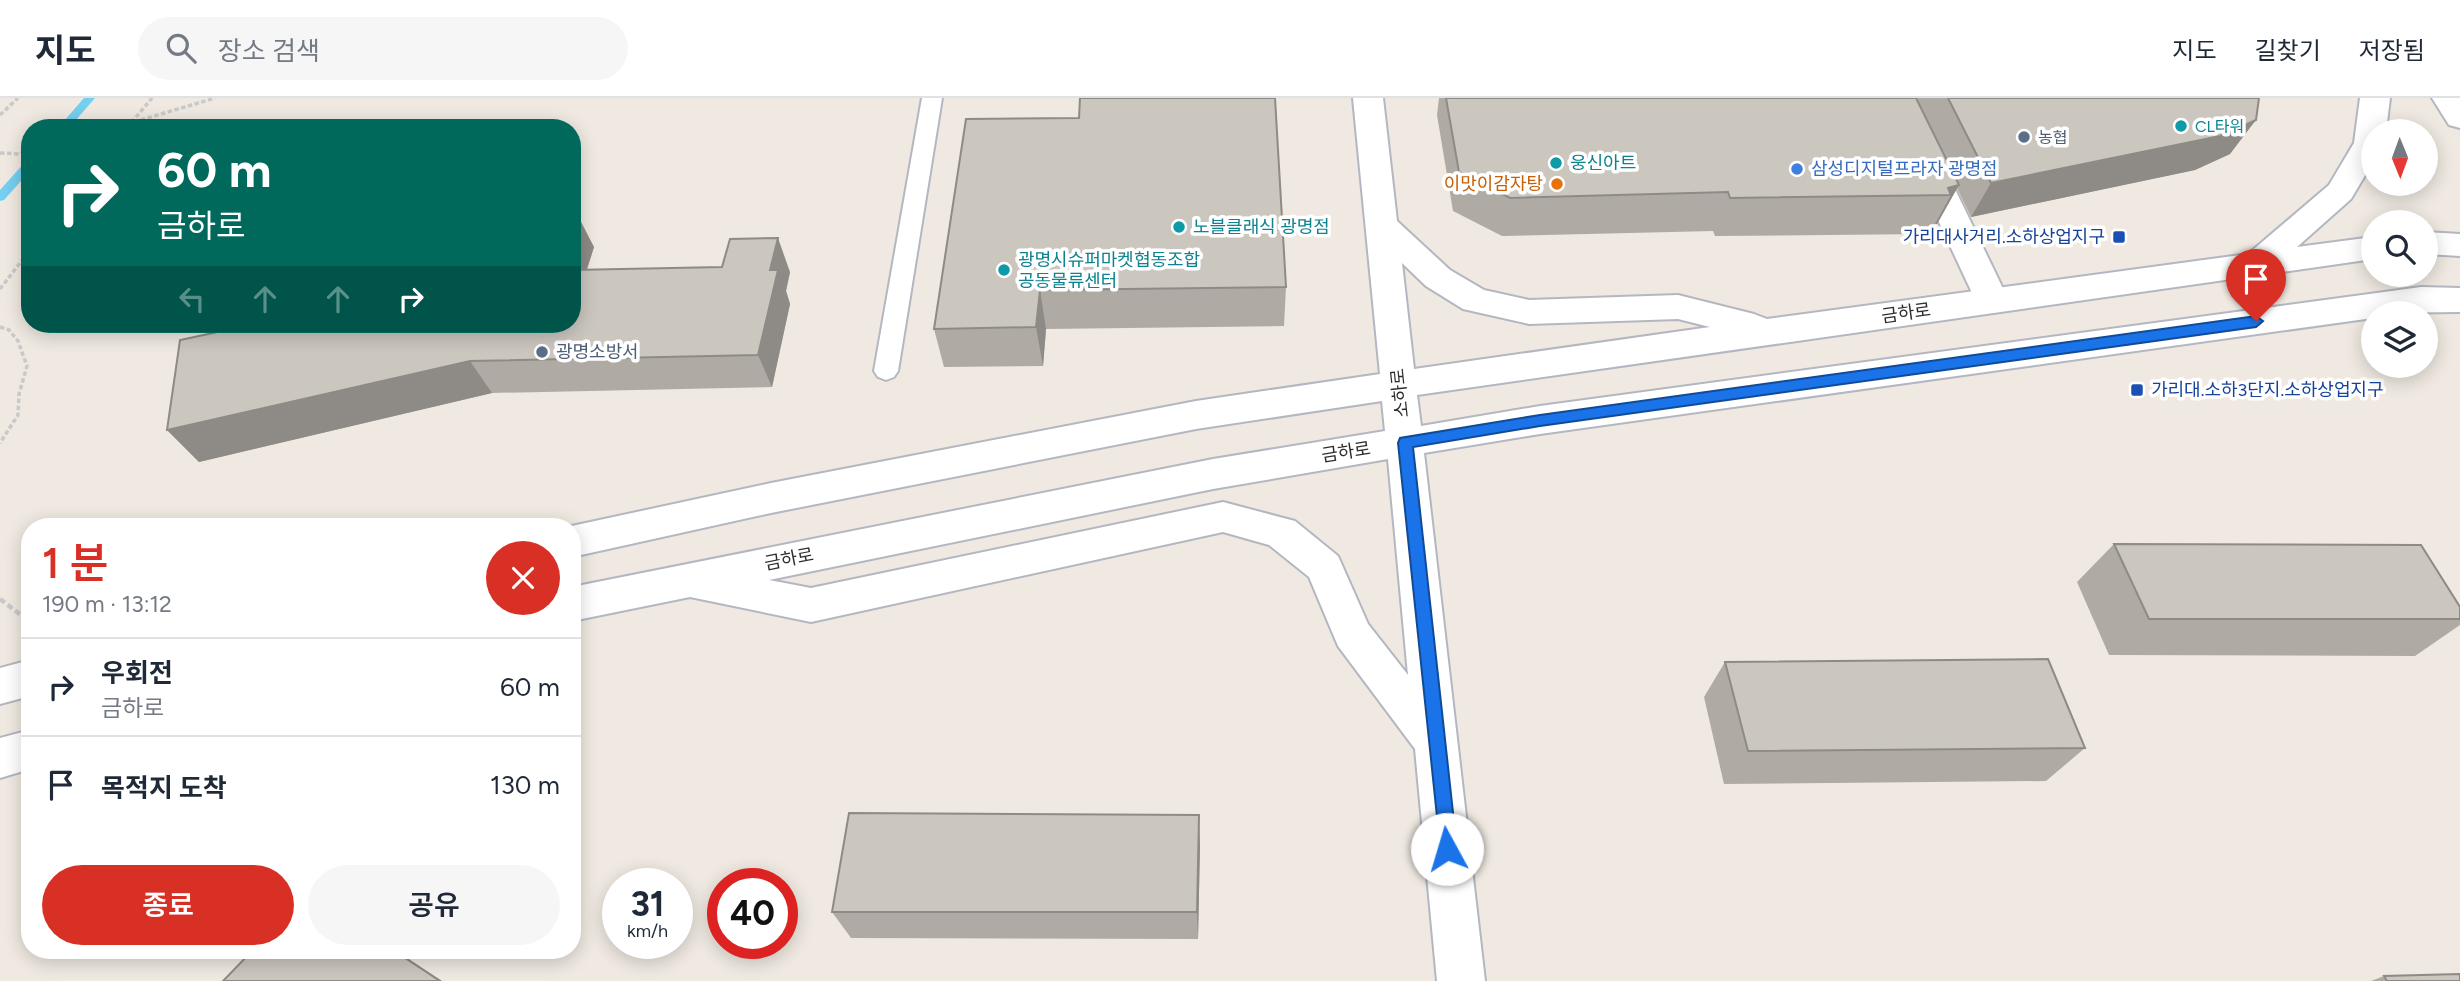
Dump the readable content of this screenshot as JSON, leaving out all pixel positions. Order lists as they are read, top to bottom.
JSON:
{
  "streets": {
    "main road": ["금하로", "소하로"]
  },
  "crossings": [
    ["금하로", "소하로"]
  ],
  "places": {
    "other": [
      "CL타워",
      "농협",
      "웅신아트",
      "삼성디지털프라자 광명점",
      "이맛이감자탕",
      "노블클래식 광명점",
      "광명시슈퍼마켓협동조합 공동물류센터",
      "광명소방서"
    ],
    "transit": ["가리대사거리.소하상업지구", "가리대.소하3단지.소하상업지구"]
  },
  "north": "bottom",
  "page": {
    "header": "지도",
    "search": "장소 검색",
    "nav": ["지도", "길찾기", "저장됨"],
    "turn": ["60 m", "금하로"],
    "heading": ["1 분", "190 m · 13:12"],
    "list": [
      {
        "name": "우회전",
        "note": "금하로",
        "value": "60 m"
      },
      {
        "name": "목적지 도착",
        "value": "130 m"
      }
    ],
    "buttons": ["종료", "공유"],
    "speed": "31 km/h",
    "limit": "40"
  }
}
